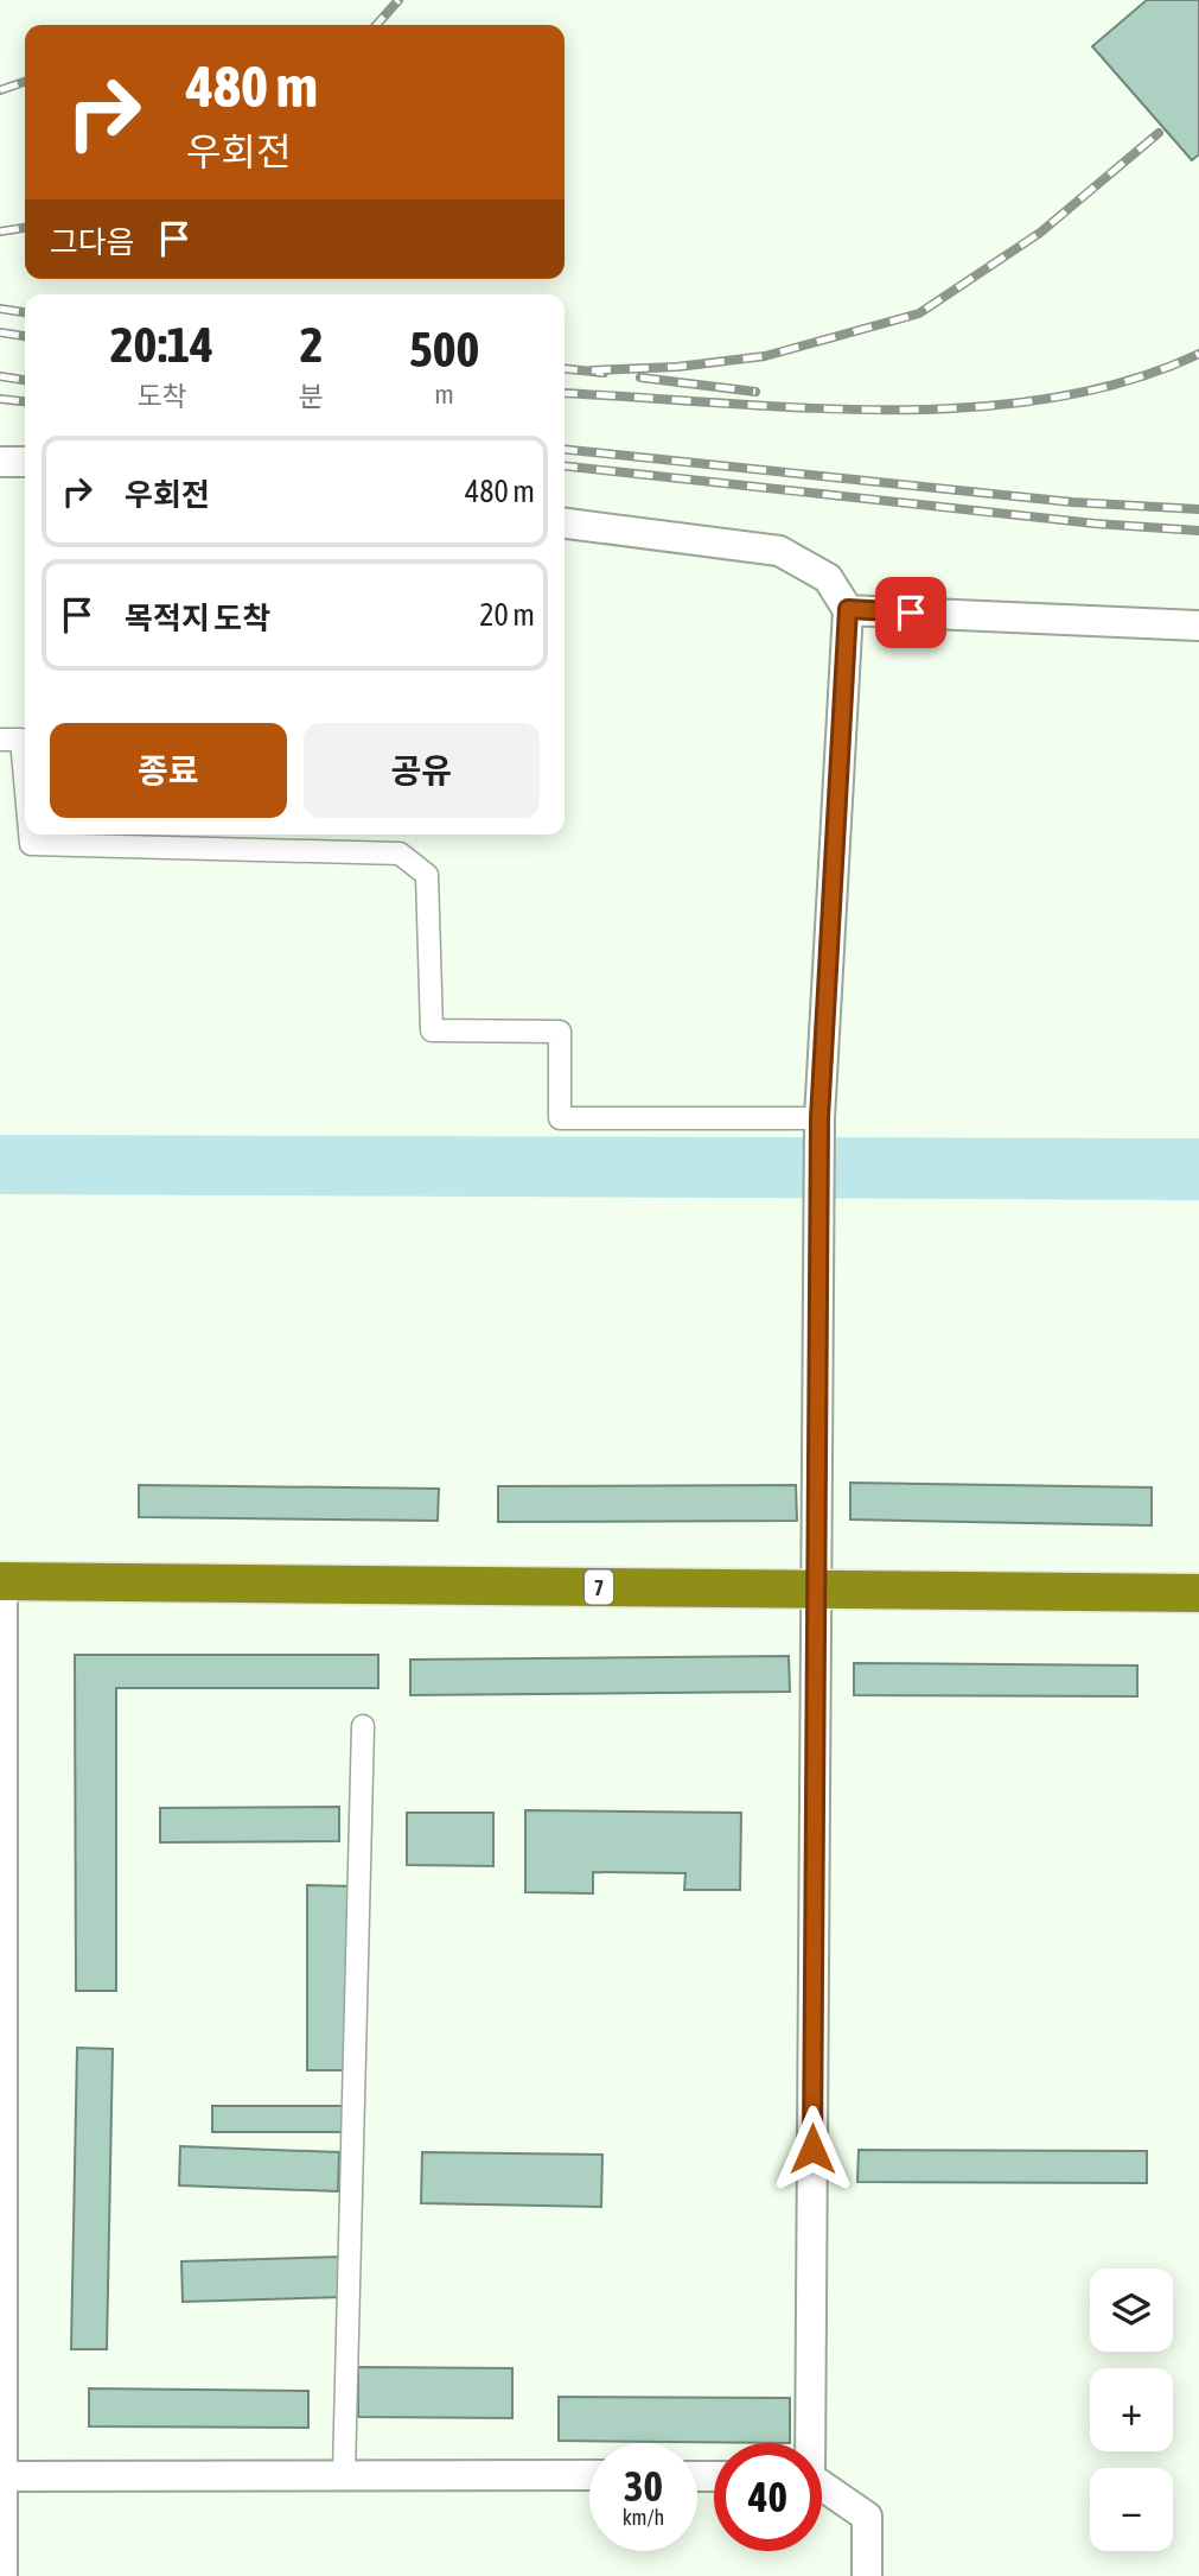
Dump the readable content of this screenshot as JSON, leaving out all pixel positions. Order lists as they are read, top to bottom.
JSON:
{
  "streets": {
    "highway": ["7"]
  },
  "page": {
    "turn": ["480 m", "우회전"],
    "then": "그다음",
    "eta": [
      "20:14",
      "도착",
      "2",
      "분",
      "500",
      "m"
    ],
    "list": [
      {
        "name": "우회전",
        "value": "480 m"
      },
      {
        "name": "목적지 도착",
        "value": "20 m"
      }
    ],
    "buttons": ["종료", "공유"],
    "map_buttons": ["+", "−"],
    "speed": "30 km/h",
    "limit": "40"
  }
}
